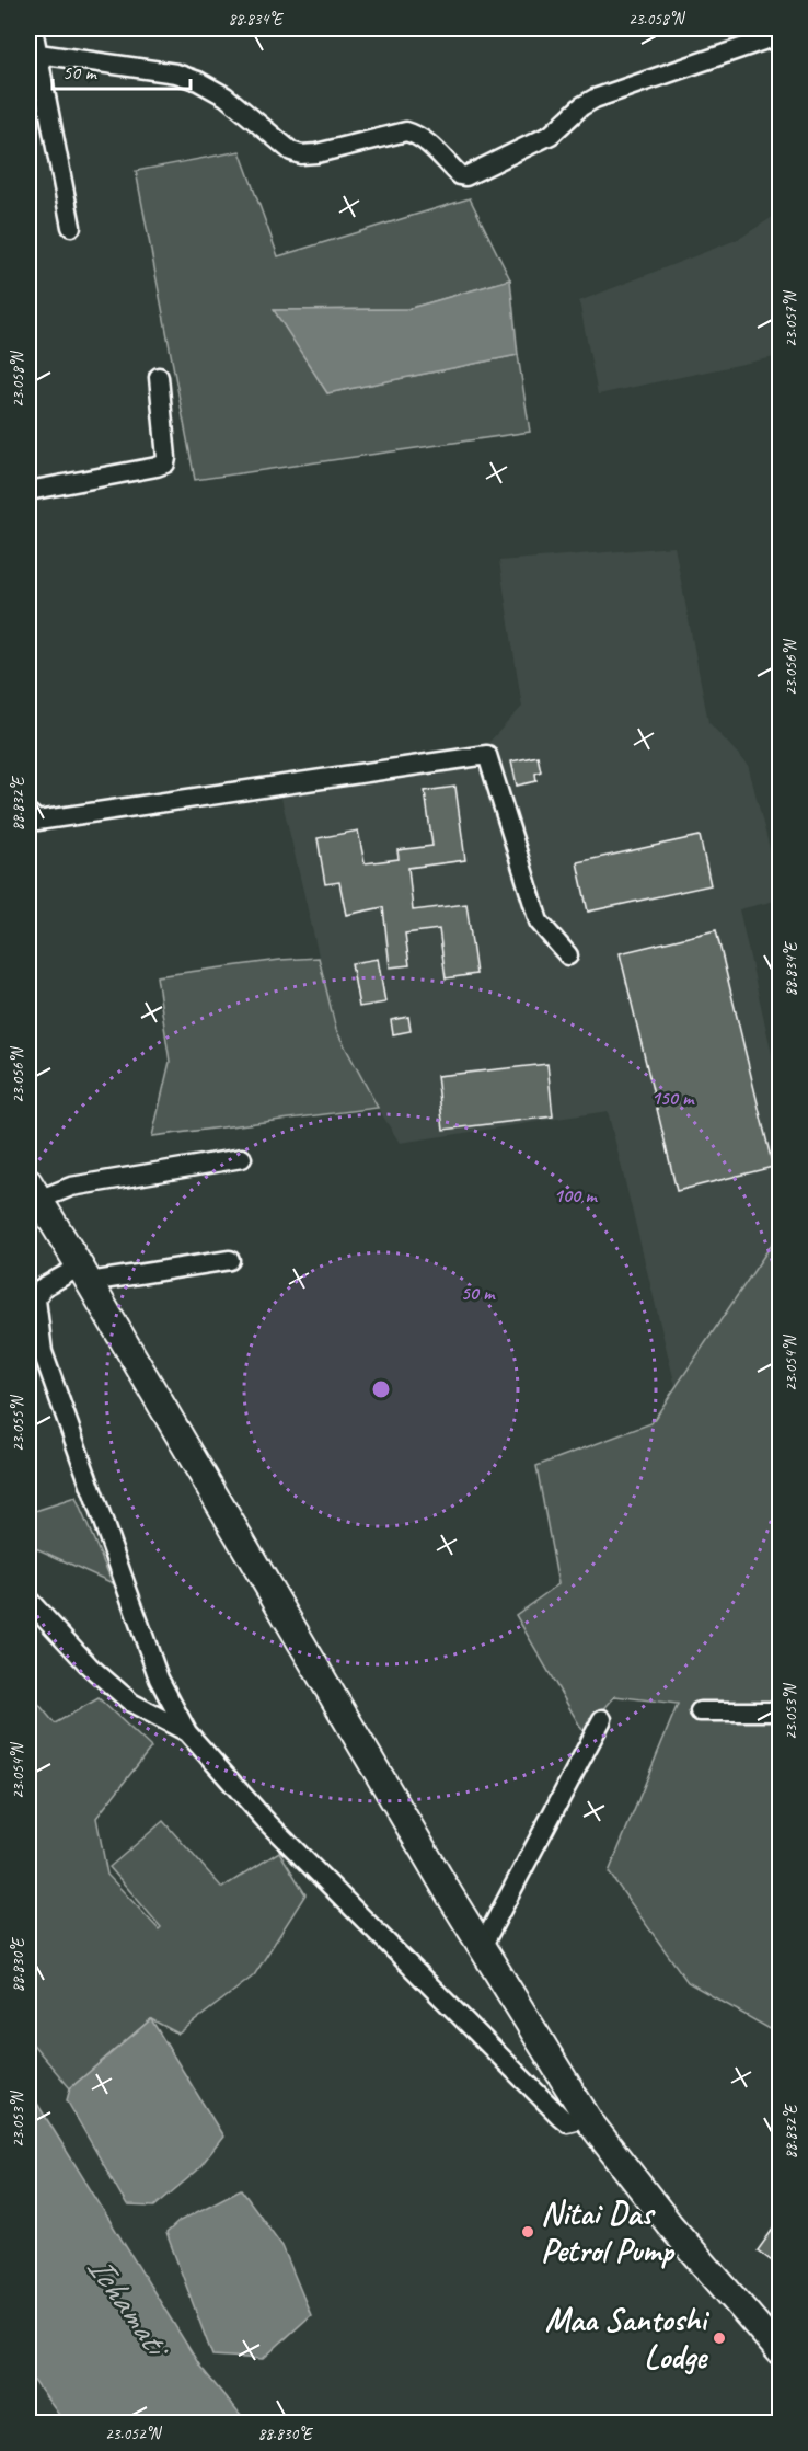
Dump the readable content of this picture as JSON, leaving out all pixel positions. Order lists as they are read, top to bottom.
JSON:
{
  "water": ["Ichamati"],
  "places": ["Nitai Das Petrol Pump", "Maa Santoshi Lodge"],
  "scale_bar": "50 m",
  "coordinates": [
    "88.834°E",
    "23.058°N",
    "23.057°N",
    "23.056°N",
    "88.832°E",
    "23.054°N",
    "23.055°N",
    "23.053°N",
    "88.830°E",
    "23.052°N"
  ],
  "rings": ["150 m", "100 m", "50 m"]
}
